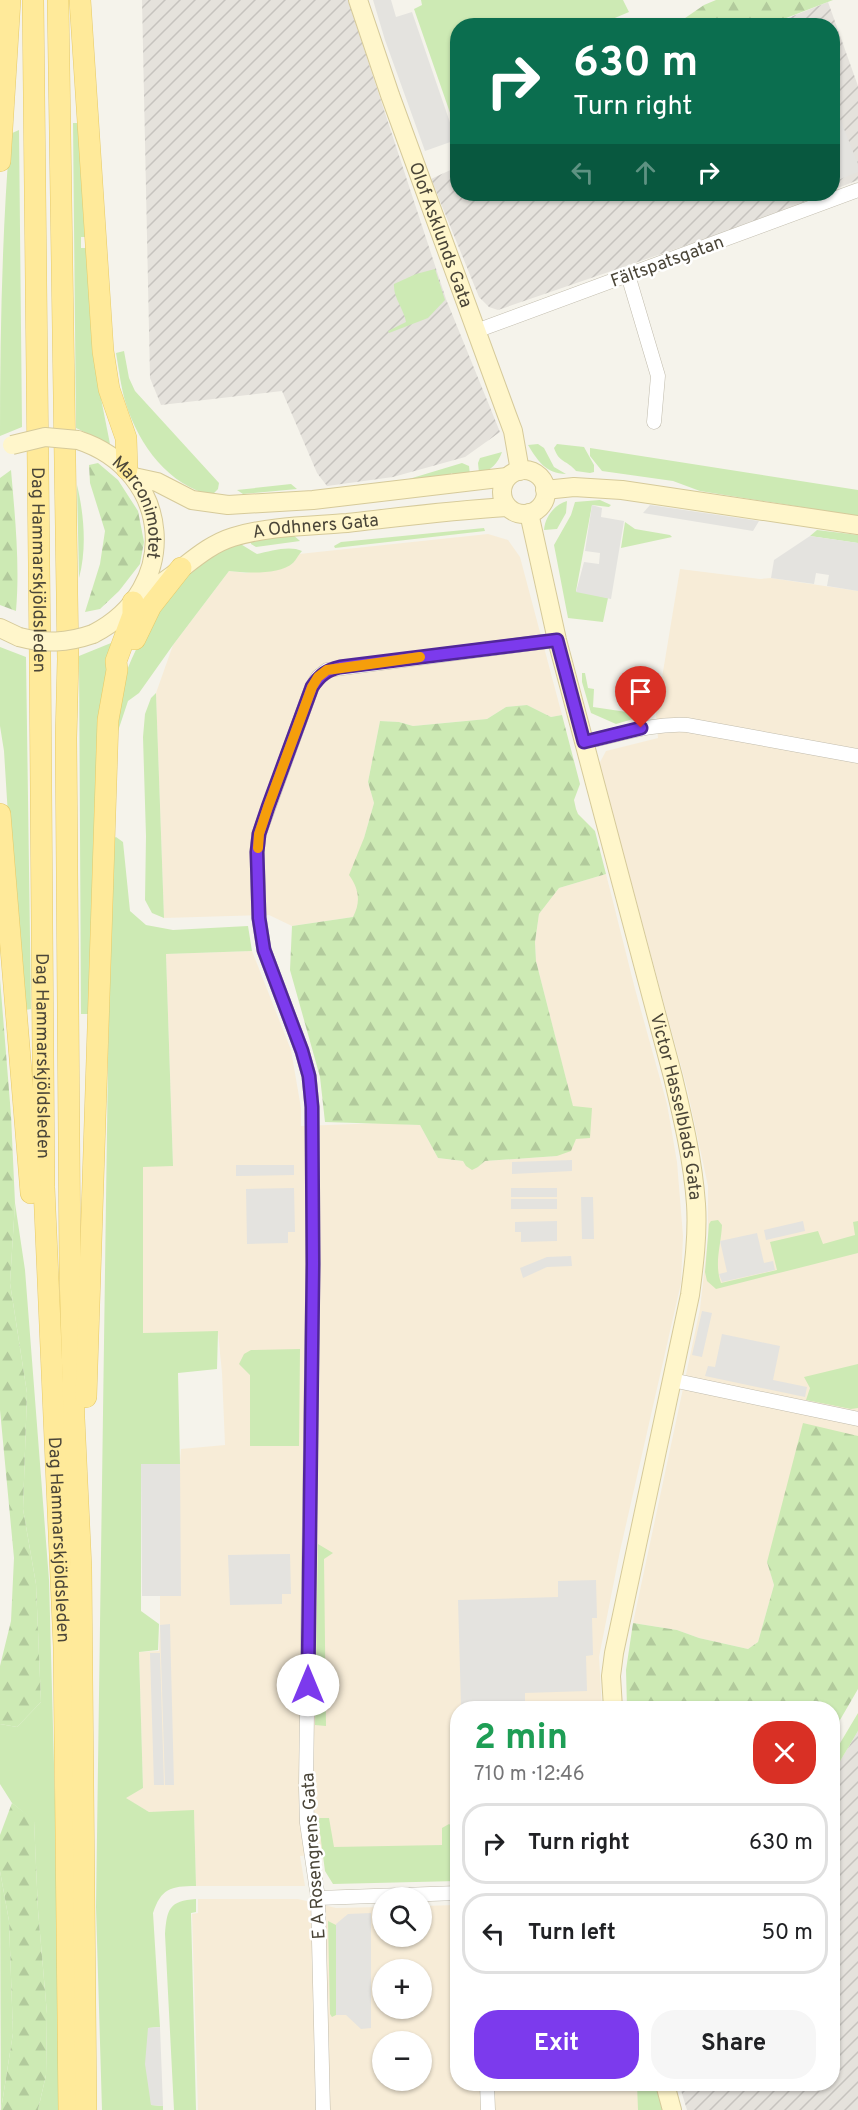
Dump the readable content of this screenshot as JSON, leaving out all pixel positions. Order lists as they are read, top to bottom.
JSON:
{
  "streets": {
    "main road": ["Dag Hammarskjöldsleden"],
    "street": [
      "Olof Asklunds Gata",
      "Fältspatsgatan",
      "Marconimotet",
      "A Odhners Gata",
      "Victor Hasselblads Gata",
      "E A Rosengrens Gata"
    ]
  },
  "crossings": [
    ["Olof Asklunds Gata", "Fältspatsgatan"],
    ["Olof Asklunds Gata", "A Odhners Gata"],
    ["Olof Asklunds Gata", "Victor Hasselblads Gata"],
    ["Marconimotet", "A Odhners Gata"],
    ["A Odhners Gata", "Victor Hasselblads Gata"],
    ["Victor Hasselblads Gata", "E A Rosengrens Gata"]
  ],
  "page": {
    "turn": ["630 m", "Turn right"],
    "heading": ["2 min", "710 m · 12:46"],
    "list": [
      {
        "name": "Turn right",
        "value": "630 m"
      },
      {
        "name": "Turn left",
        "value": "50 m"
      }
    ],
    "map_buttons": ["+", "−"],
    "buttons": ["Exit", "Share"]
  }
}
